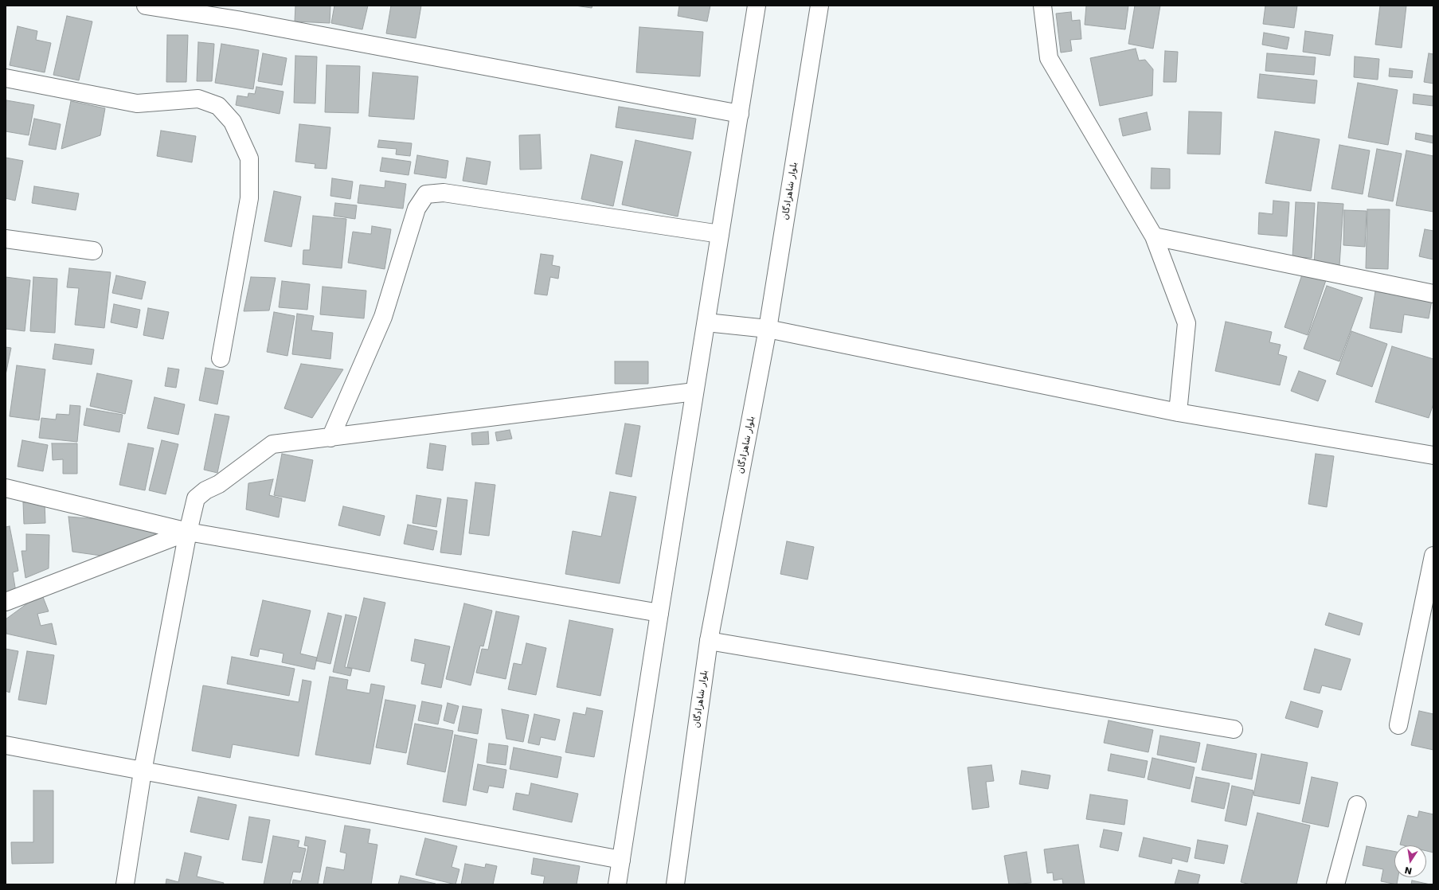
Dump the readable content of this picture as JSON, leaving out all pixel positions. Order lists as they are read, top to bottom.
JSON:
{
  "streets": {
    "street": ["بلوار شاهزادگان"]
  },
  "north": "bottom"
}
